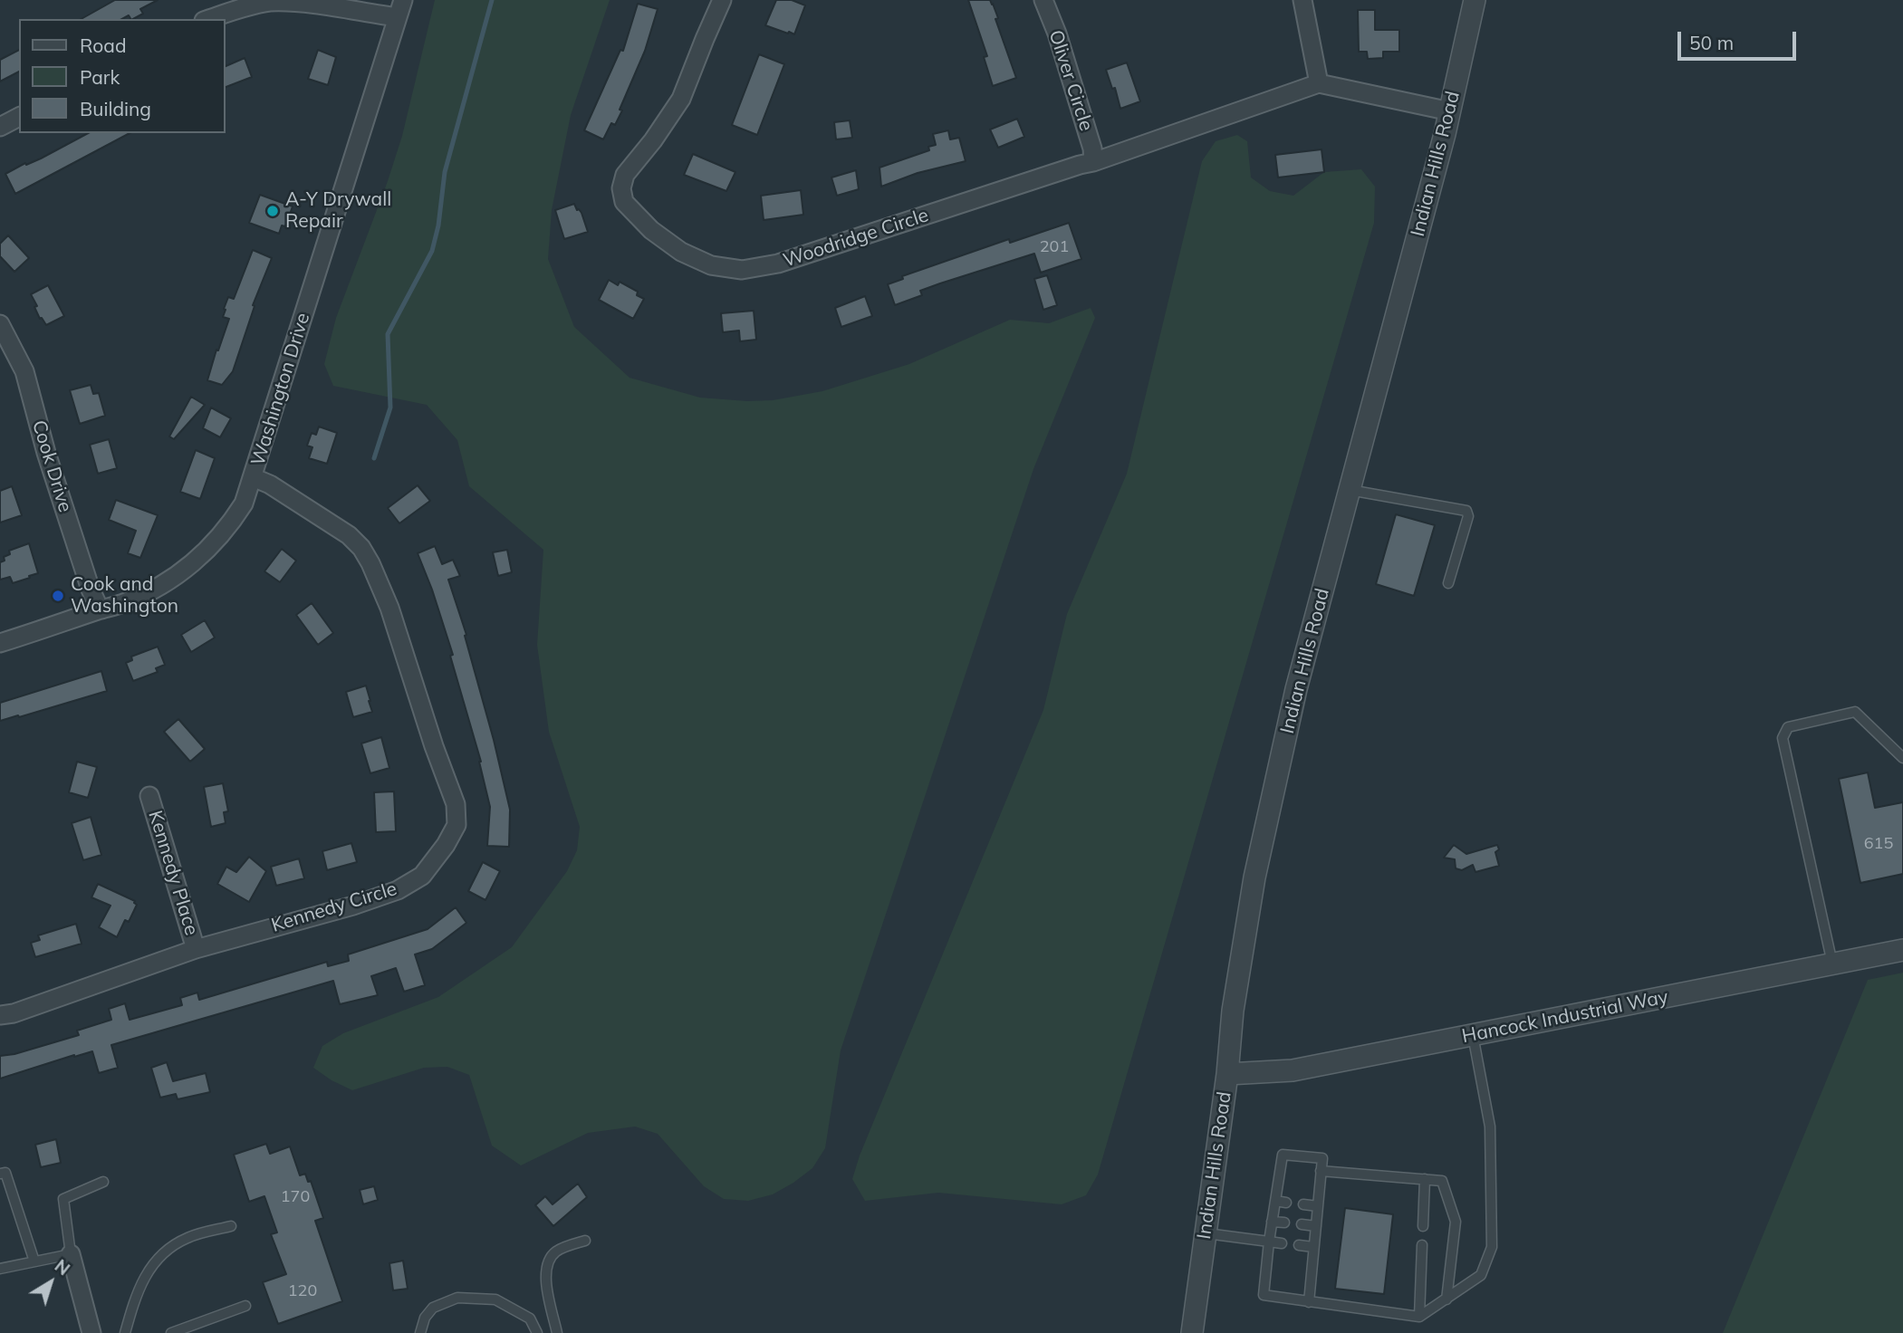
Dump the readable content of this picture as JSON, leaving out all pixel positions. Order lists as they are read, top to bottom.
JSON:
{
  "streets": {
    "street": [
      "Oliver Circle",
      "Indian Hills Road",
      "Woodridge Circle",
      "Washington Drive",
      "Cook Drive",
      "Kennedy Place",
      "Kennedy Circle",
      "Hancock Industrial Way"
    ]
  },
  "crossings": [
    ["Oliver Circle", "Woodridge Circle"],
    ["Indian Hills Road", "Hancock Industrial Way"],
    ["Washington Drive", "Cook Drive"],
    ["Washington Drive", "Kennedy Circle"],
    ["Kennedy Place", "Kennedy Circle"]
  ],
  "places": ["A-Y Drywall Repair", "Cook and Washington"],
  "house_numbers": [
    "201",
    "615",
    "170",
    "120"
  ],
  "legend": ["Road", "Park", "Building"],
  "scale_bar": "50 m",
  "north": "top right"
}
